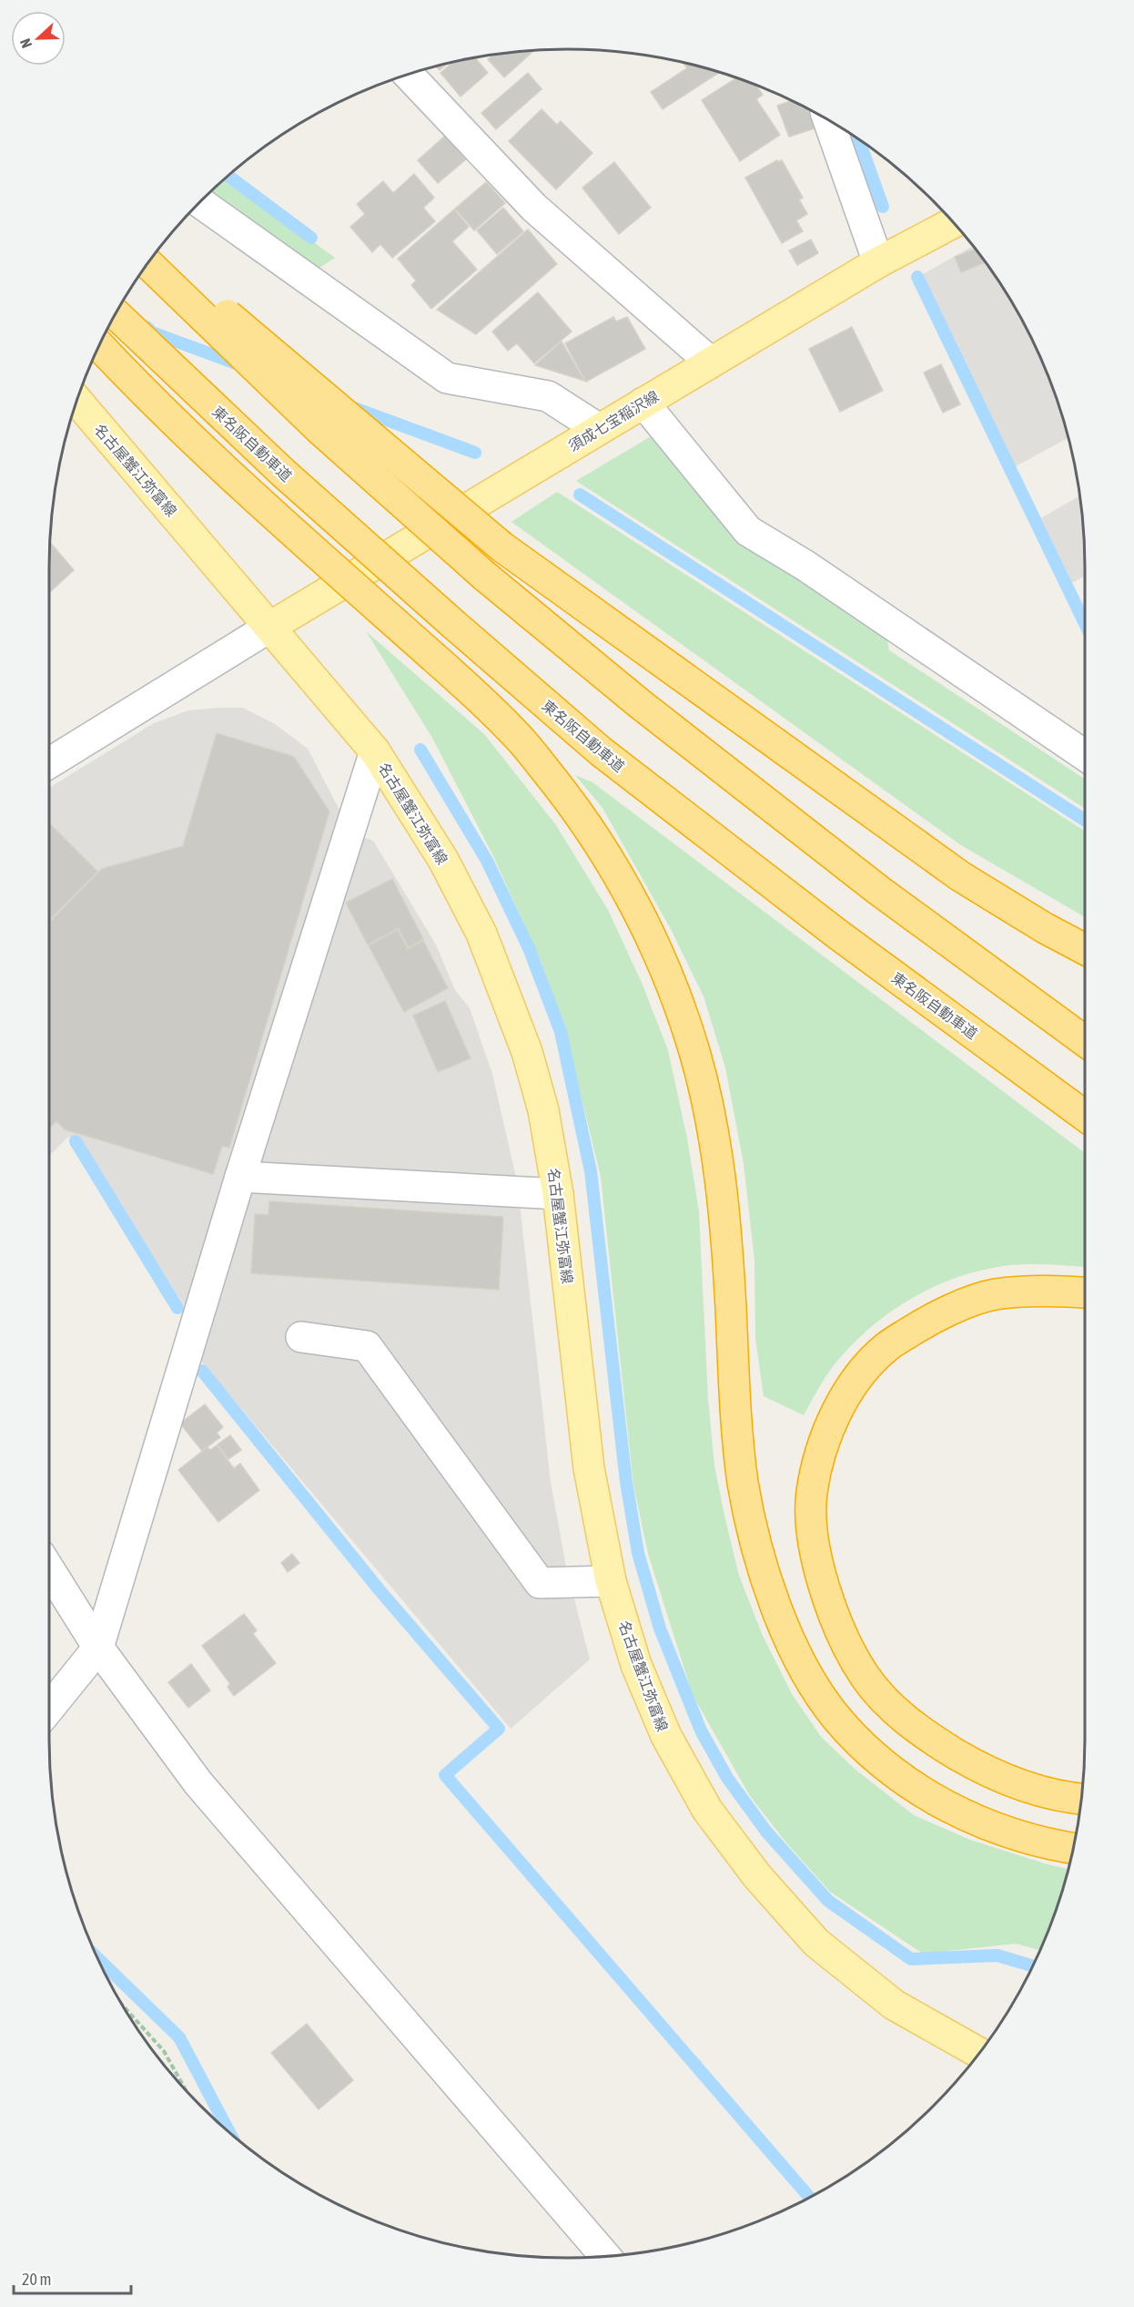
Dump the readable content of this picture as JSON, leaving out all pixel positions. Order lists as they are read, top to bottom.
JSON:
{
  "streets": {
    "highway": ["東名阪自動車道"],
    "main road": ["須成七宝稲沢線", "名古屋蟹江弥富線"]
  },
  "crossings": [
    ["須成七宝稲沢線", "名古屋蟹江弥富線"]
  ],
  "scale_bar": "20 m",
  "north": "left"
}
